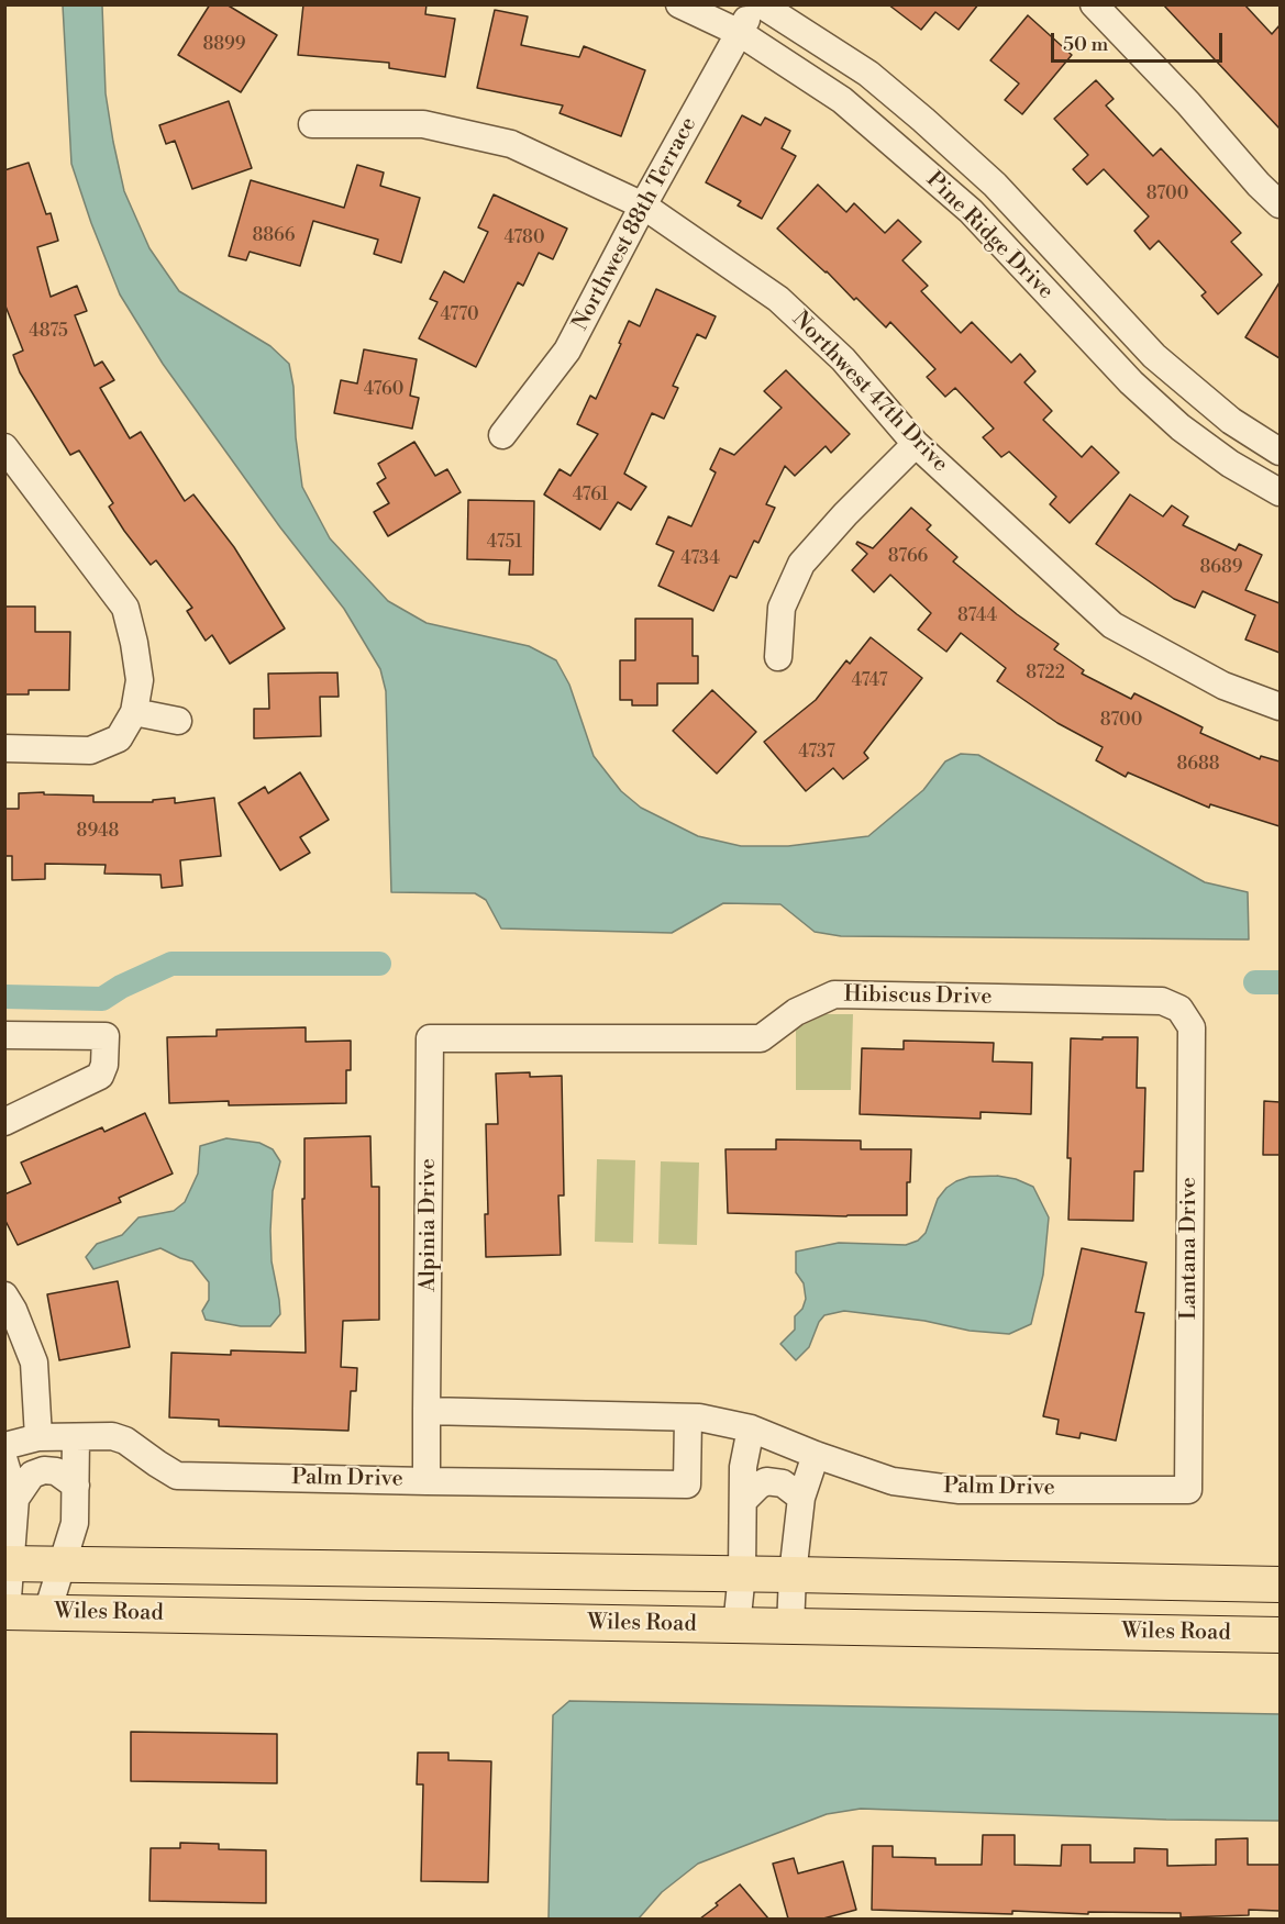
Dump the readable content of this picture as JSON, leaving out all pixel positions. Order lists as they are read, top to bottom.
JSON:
{
  "streets": {
    "main road": ["Wiles Road"],
    "street": [
      "Northwest 88th Terrace",
      "Pine Ridge Drive",
      "Northwest 47th Drive",
      "Hibiscus Drive",
      "Alpinia Drive",
      "Lantana Drive",
      "Palm Drive"
    ]
  },
  "crossings": [
    ["Northwest 88th Terrace", "Pine Ridge Drive"],
    ["Northwest 88th Terrace", "Northwest 47th Drive"],
    ["Hibiscus Drive", "Alpinia Drive"],
    ["Hibiscus Drive", "Lantana Drive"],
    ["Alpinia Drive", "Palm Drive"],
    ["Lantana Drive", "Palm Drive"]
  ],
  "house_numbers": [
    "8899",
    "8700",
    "8866",
    "4780",
    "4770",
    "4875",
    "4760",
    "4761",
    "4751",
    "8766",
    "4734",
    "8689",
    "8744",
    "8722",
    "4747",
    "8700",
    "4737",
    "8688",
    "8948"
  ],
  "scale_bar": "50 m"
}
